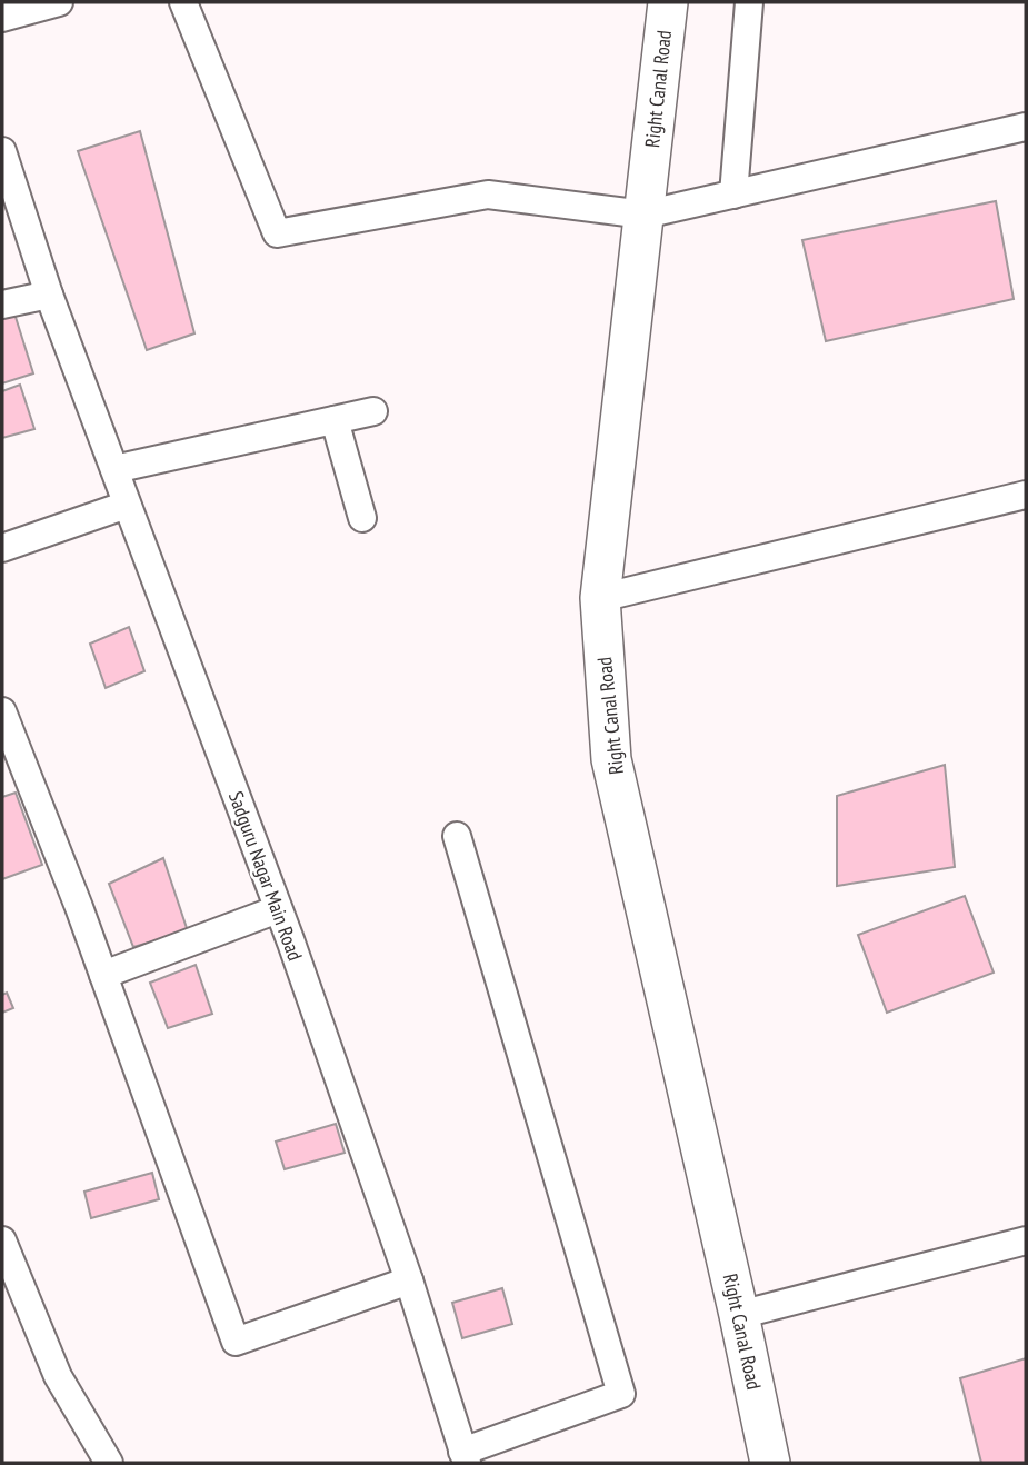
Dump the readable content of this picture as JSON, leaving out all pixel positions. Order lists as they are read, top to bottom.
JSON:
{
  "streets": {
    "street": ["Right Canal Road", "Sadguru Nagar Main Road"]
  }
}
